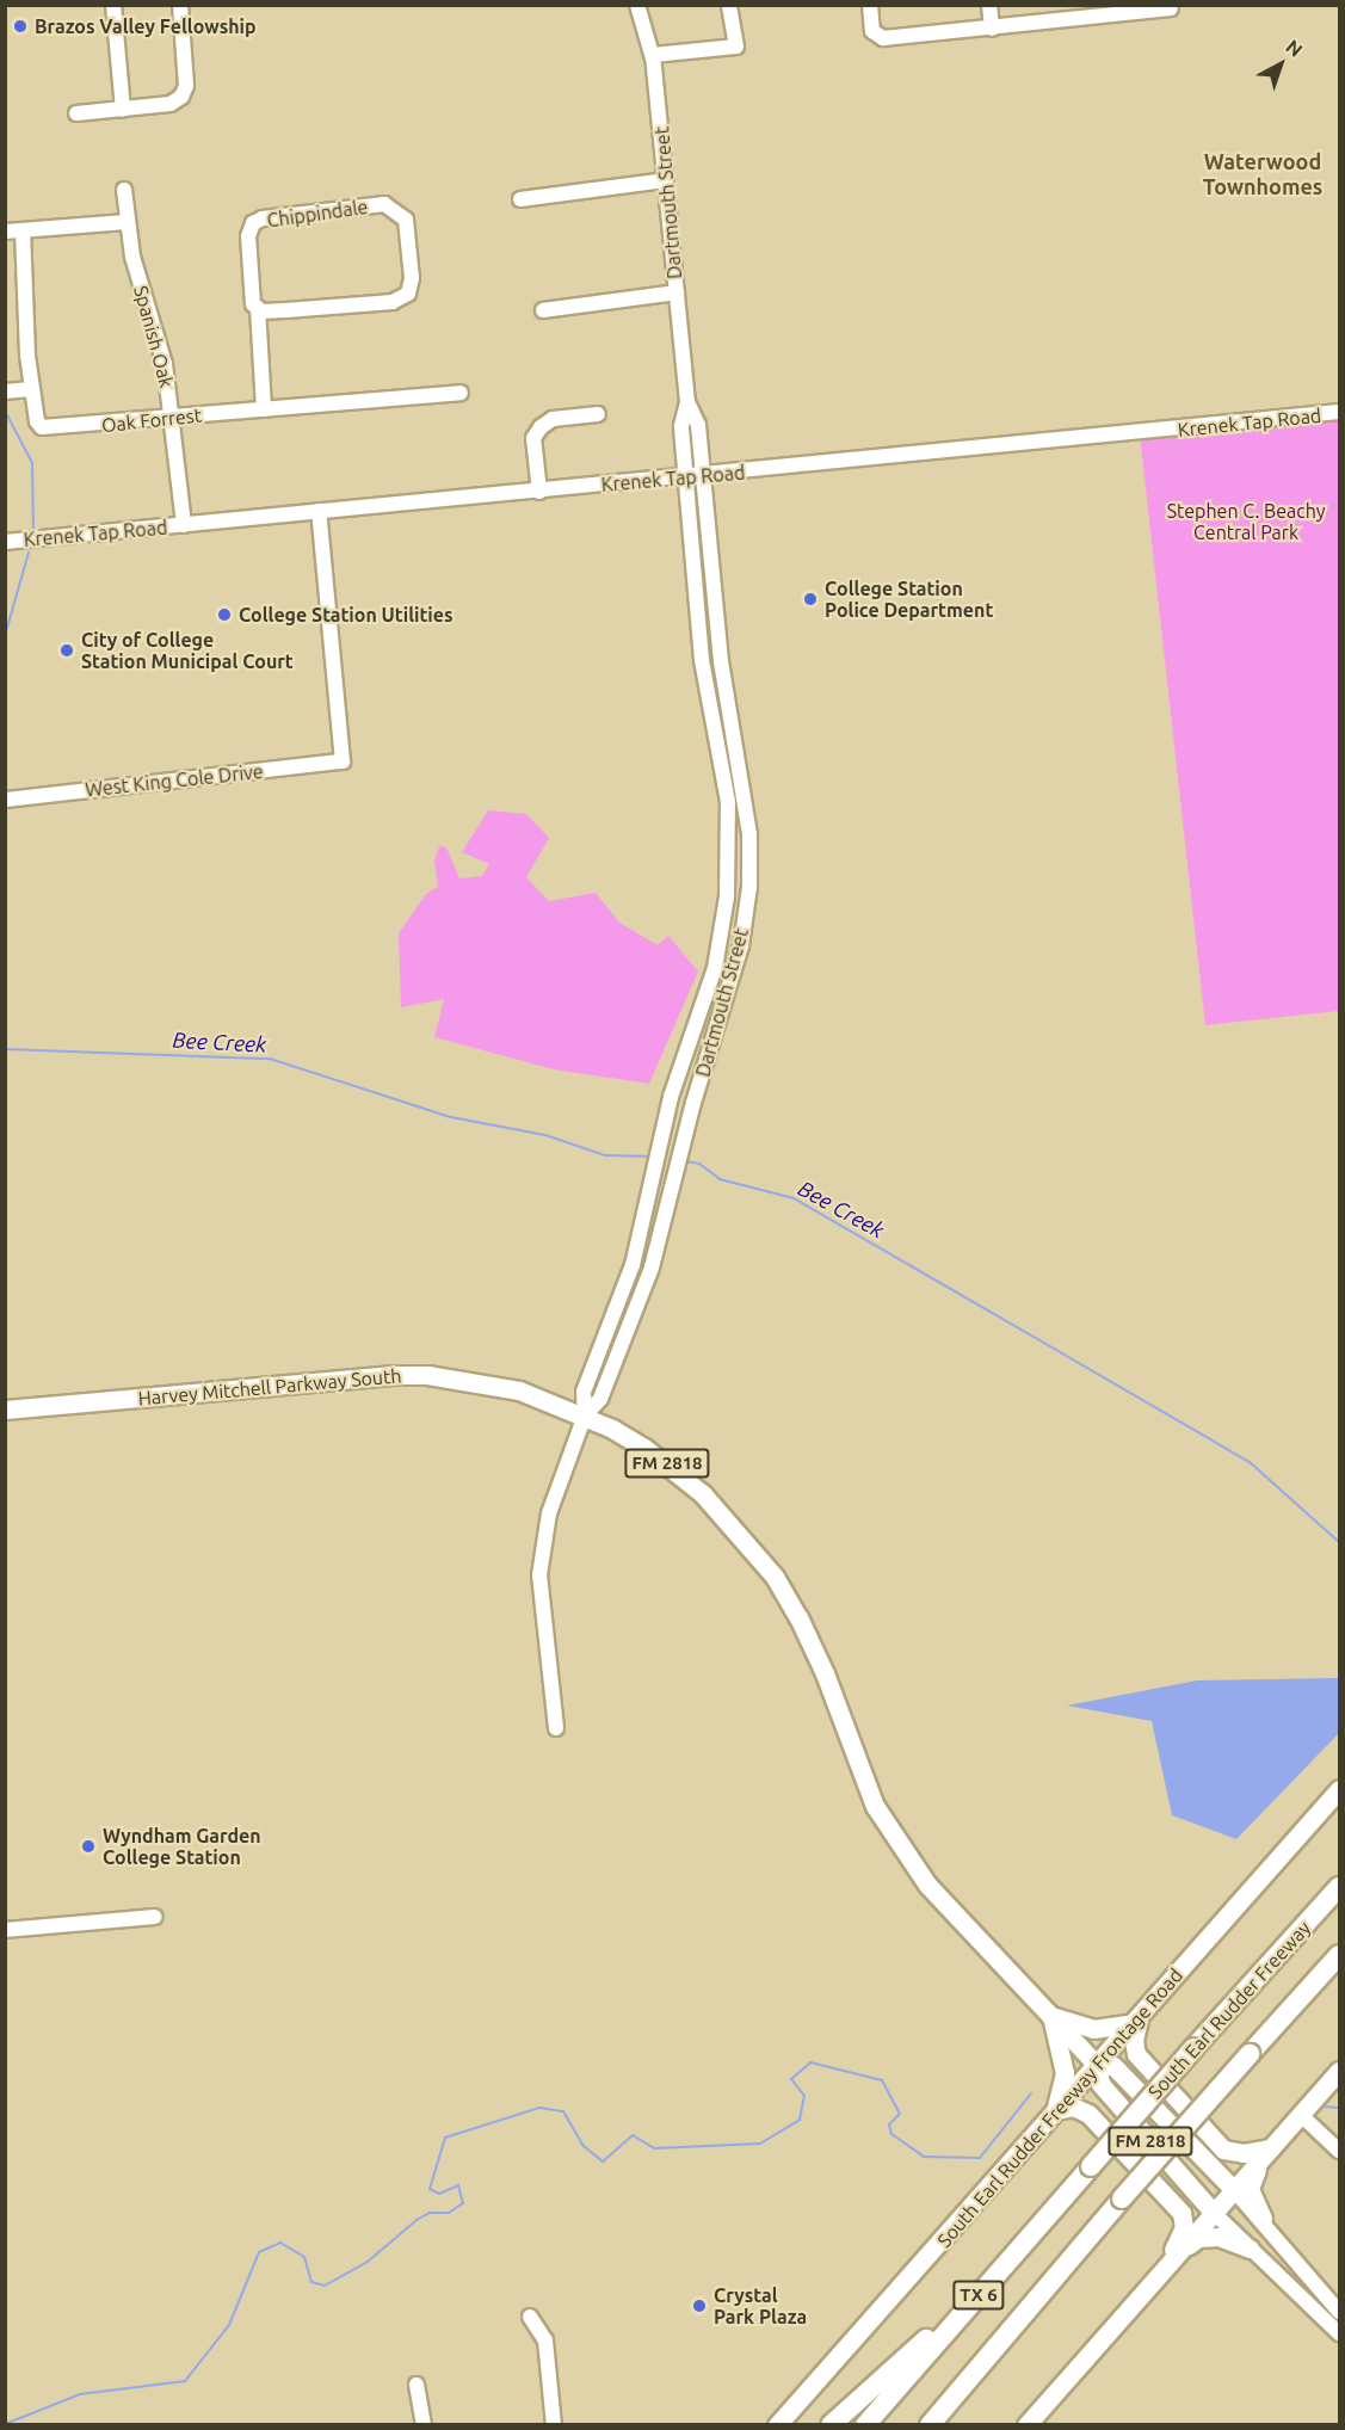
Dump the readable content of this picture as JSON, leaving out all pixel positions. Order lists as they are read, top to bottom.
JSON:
{
  "streets": {
    "highway": ["South Earl Rudder Freeway", "TX 6"],
    "main road": ["Harvey Mitchell Parkway South", "FM 2818", "South Earl Rudder Freeway Frontage Road"],
    "street": [
      "Dartmouth Street",
      "Chippindale",
      "Spanish Oak",
      "Oak Forrest",
      "Krenek Tap Road",
      "West King Cole Drive"
    ]
  },
  "crossings": [
    ["Dartmouth Street", "Krenek Tap Road"],
    ["Dartmouth Street", "Harvey Mitchell Parkway South"],
    ["Chippindale", "Oak Forrest"],
    ["Spanish Oak", "Oak Forrest"],
    ["Spanish Oak", "Krenek Tap Road"],
    ["Krenek Tap Road", "West King Cole Drive"],
    ["Harvey Mitchell Parkway South", "South Earl Rudder Freeway Frontage Road"]
  ],
  "districts": ["Waterwood Townhomes"],
  "water": ["Bee Creek"],
  "parks": ["Stephen C. Beachy Central Park"],
  "places": [
    "Brazos Valley Fellowship",
    "College Station Police Department",
    "College Station Utilities",
    "City of College Station Municipal Court",
    "Wyndham Garden College Station",
    "Crystal Park Plaza"
  ],
  "north": "top right"
}
